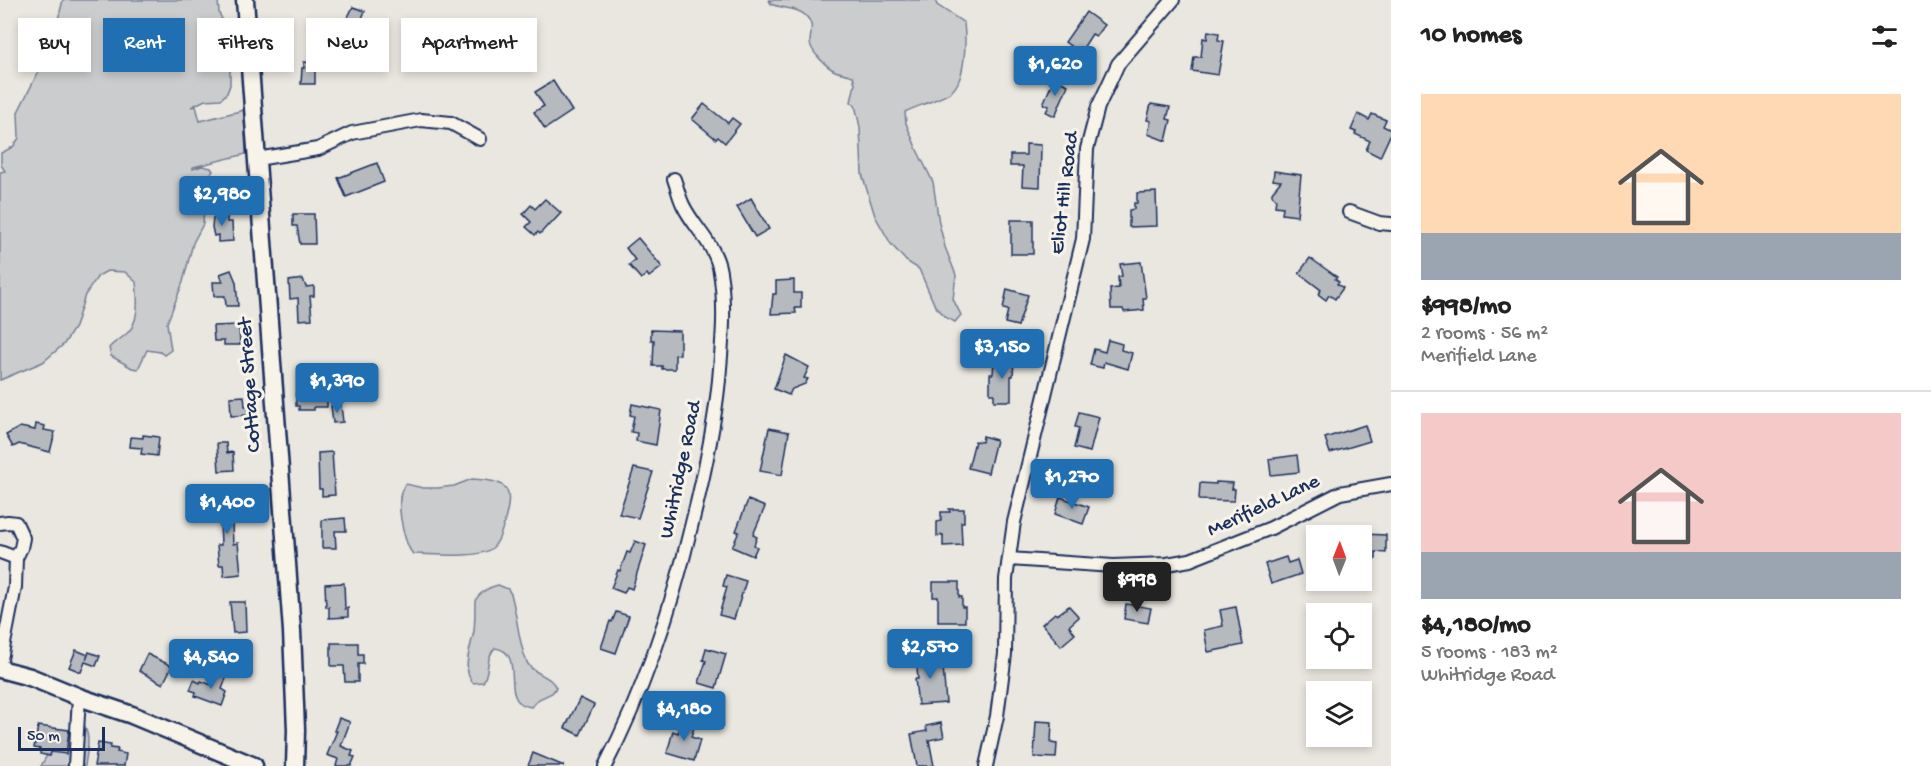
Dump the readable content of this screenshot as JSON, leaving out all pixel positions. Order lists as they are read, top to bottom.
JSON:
{
  "streets": {
    "street": [
      "Eliot Hill Road",
      "Cottage Street",
      "Whitridge Road",
      "Merifield Lane"
    ]
  },
  "crossings": [
    ["Eliot Hill Road", "Merifield Lane"]
  ],
  "scale_bar": "50 m",
  "north": "top",
  "page": {
    "heading": "10 homes",
    "chip": [
      "Buy",
      "Rent",
      "Filters",
      "New",
      "Apartment"
    ],
    "price": [
      "$1,620",
      "$2,980",
      "$3,150",
      "$1,390",
      "$1,270",
      "$1,400",
      "$998",
      "$2,570",
      "$4,540",
      "$4,180"
    ],
    "list": [
      {
        "name": "$998/mo",
        "note": "2 rooms · 56 m² · Merifield Lane"
      },
      {
        "name": "$4,180/mo",
        "note": "5 rooms · 183 m² · Whitridge Road"
      }
    ],
    "scale": "50 m"
  }
}
